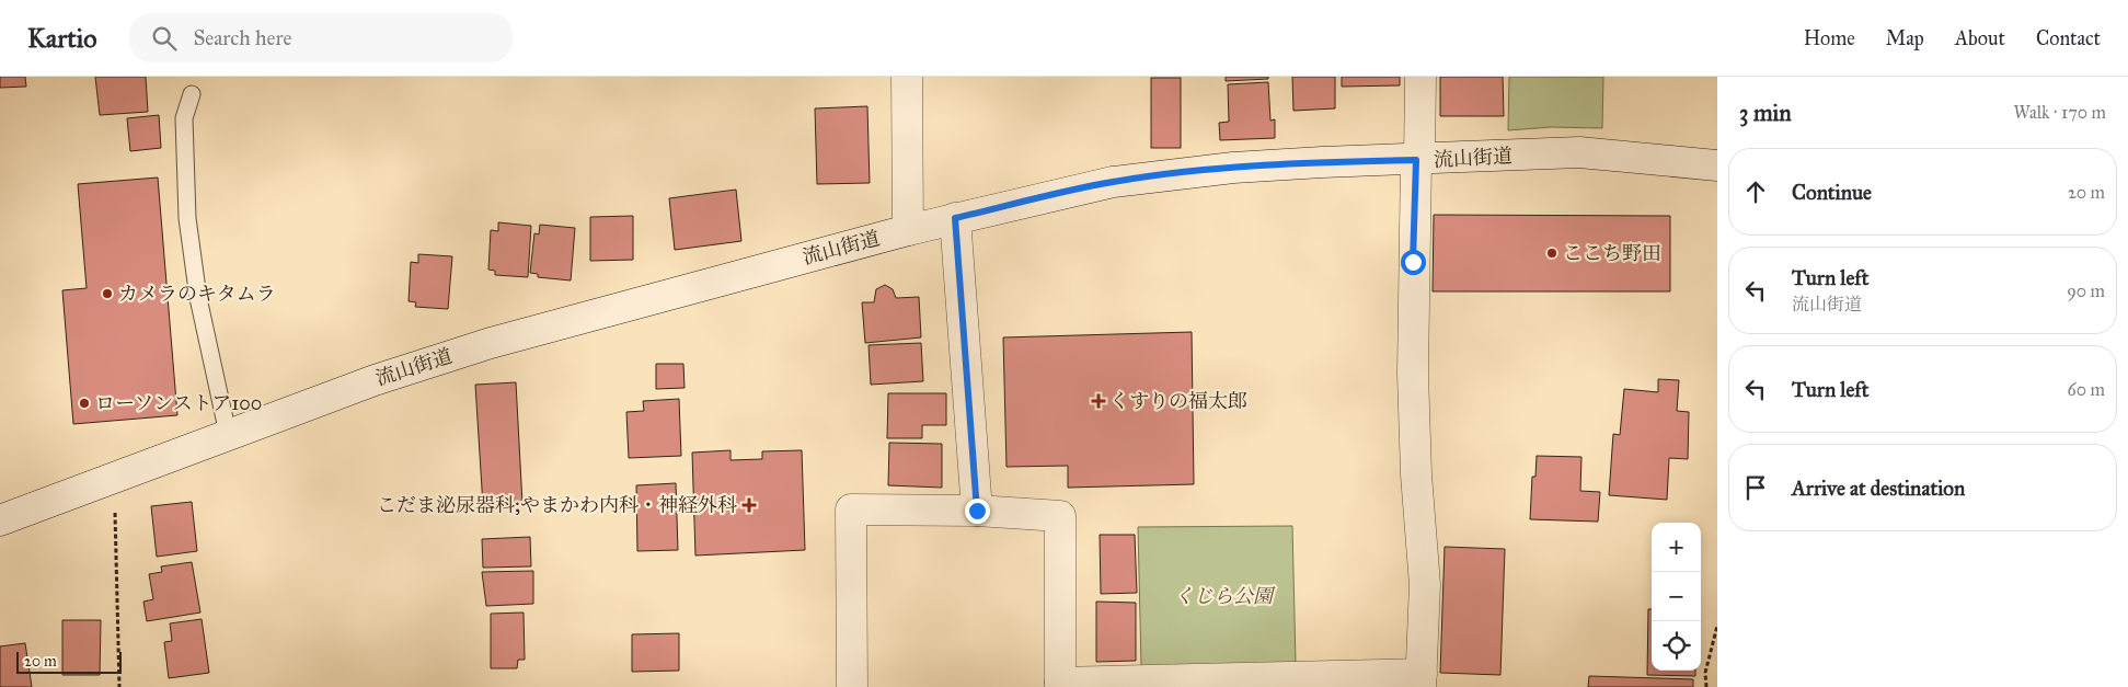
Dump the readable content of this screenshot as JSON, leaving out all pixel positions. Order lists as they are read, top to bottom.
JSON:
{
  "streets": {
    "street": ["流山街道"]
  },
  "parks": ["くじら公園"],
  "places": {
    "other": ["ここち野田", "カメラのキタムラ", "ローソンストア100"],
    "health": ["くすりの福太郎", "こだま泌尿器科;やまかわ内科・神経外科"]
  },
  "scale_bar": "20 m",
  "page": {
    "header": "Kartio",
    "search": "Search here",
    "nav": [
      "Home",
      "Map",
      "About",
      "Contact"
    ],
    "heading": ["3 min", "Walk · 170 m"],
    "list": [
      ["Continue", "20 m"],
      ["Turn left", "流山街道", "90 m"],
      ["Turn left", "60 m"],
      "Arrive at destination"
    ],
    "map_buttons": ["+", "−"],
    "scale": "20 m"
  }
}
